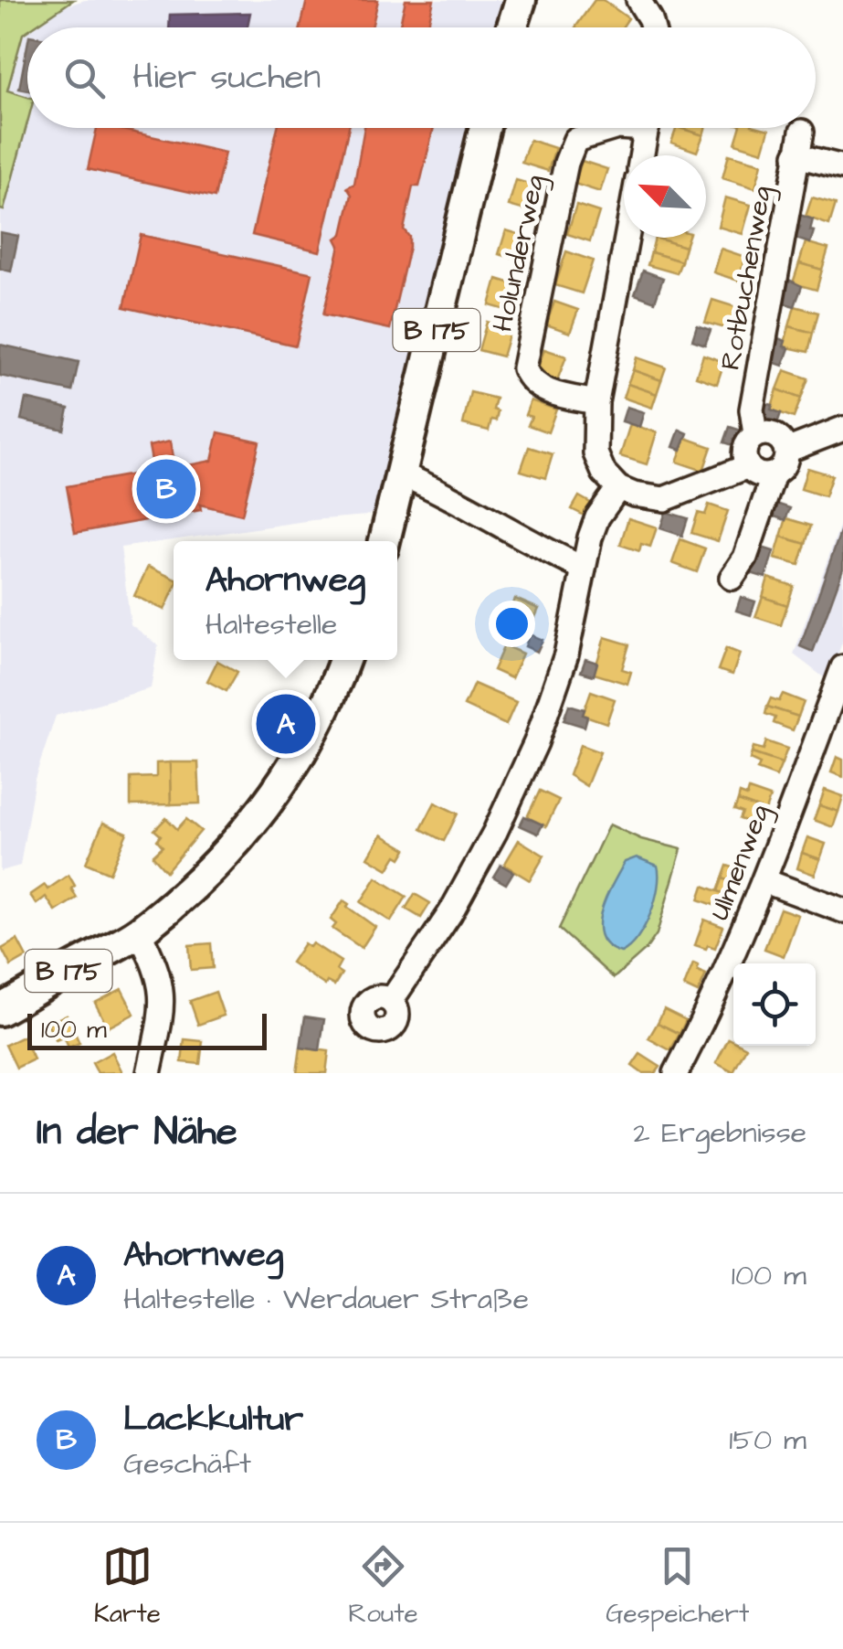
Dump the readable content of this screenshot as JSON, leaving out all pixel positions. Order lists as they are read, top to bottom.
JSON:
{
  "streets": {
    "main road": ["B 175"],
    "street": ["Holunderweg", "Rotbuchenweg", "Ulmenweg"]
  },
  "scale_bar": "100 m",
  "north": "top left",
  "page": {
    "search": "Hier suchen",
    "pins": ["B", "A"],
    "popup": ["Ahornweg", "Haltestelle"],
    "scale": "100 m",
    "heading": ["In der Nähe", "2 Ergebnisse"],
    "list": [
      {
        "mark": "A",
        "name": "Ahornweg",
        "note": "Haltestelle · Werdauer Straße",
        "value": "100 m"
      },
      {
        "mark": "B",
        "name": "Lackkultur",
        "note": "Geschäft",
        "value": "150 m"
      }
    ],
    "nav": ["Karte", "Route", "Gespeichert"]
  }
}
